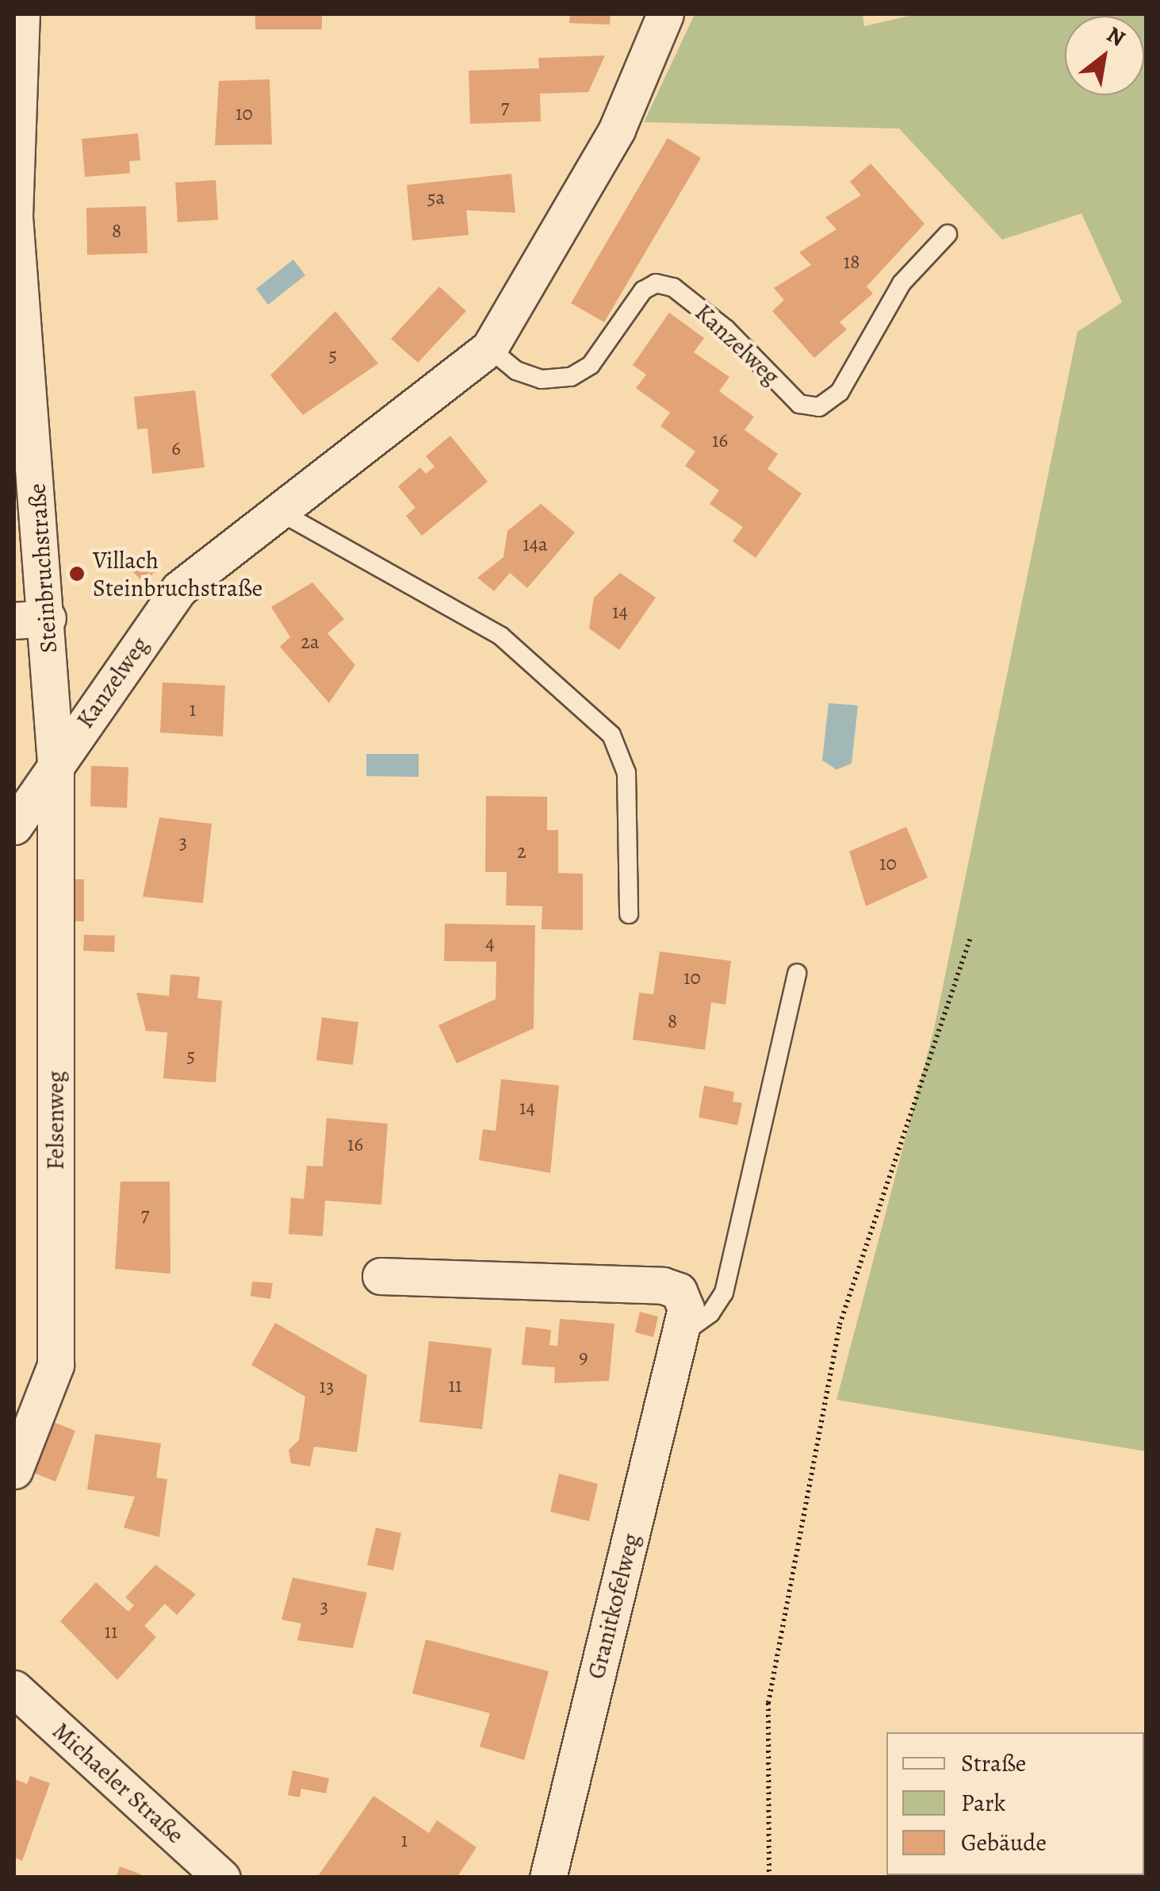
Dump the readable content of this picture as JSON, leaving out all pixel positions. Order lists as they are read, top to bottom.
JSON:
{
  "streets": {
    "street": [
      "Kanzelweg",
      "Steinbruchstraße",
      "Felsenweg",
      "Granitkofelweg",
      "Michaeler Straße"
    ]
  },
  "crossings": [
    ["Kanzelweg", "Steinbruchstraße"],
    ["Kanzelweg", "Felsenweg"],
    ["Steinbruchstraße", "Felsenweg"]
  ],
  "places": ["Villach Steinbruchstraße"],
  "house_numbers": [
    "7",
    "10",
    "5a",
    "8",
    "18",
    "5",
    "16",
    "6",
    "14a",
    "14",
    "2a",
    "1",
    "3",
    "2",
    "10",
    "4",
    "10",
    "8",
    "5",
    "14",
    "16",
    "7",
    "9",
    "11",
    "13",
    "3",
    "11",
    "1"
  ],
  "legend": ["Straße", "Park", "Gebäude"],
  "north": "top right"
}
